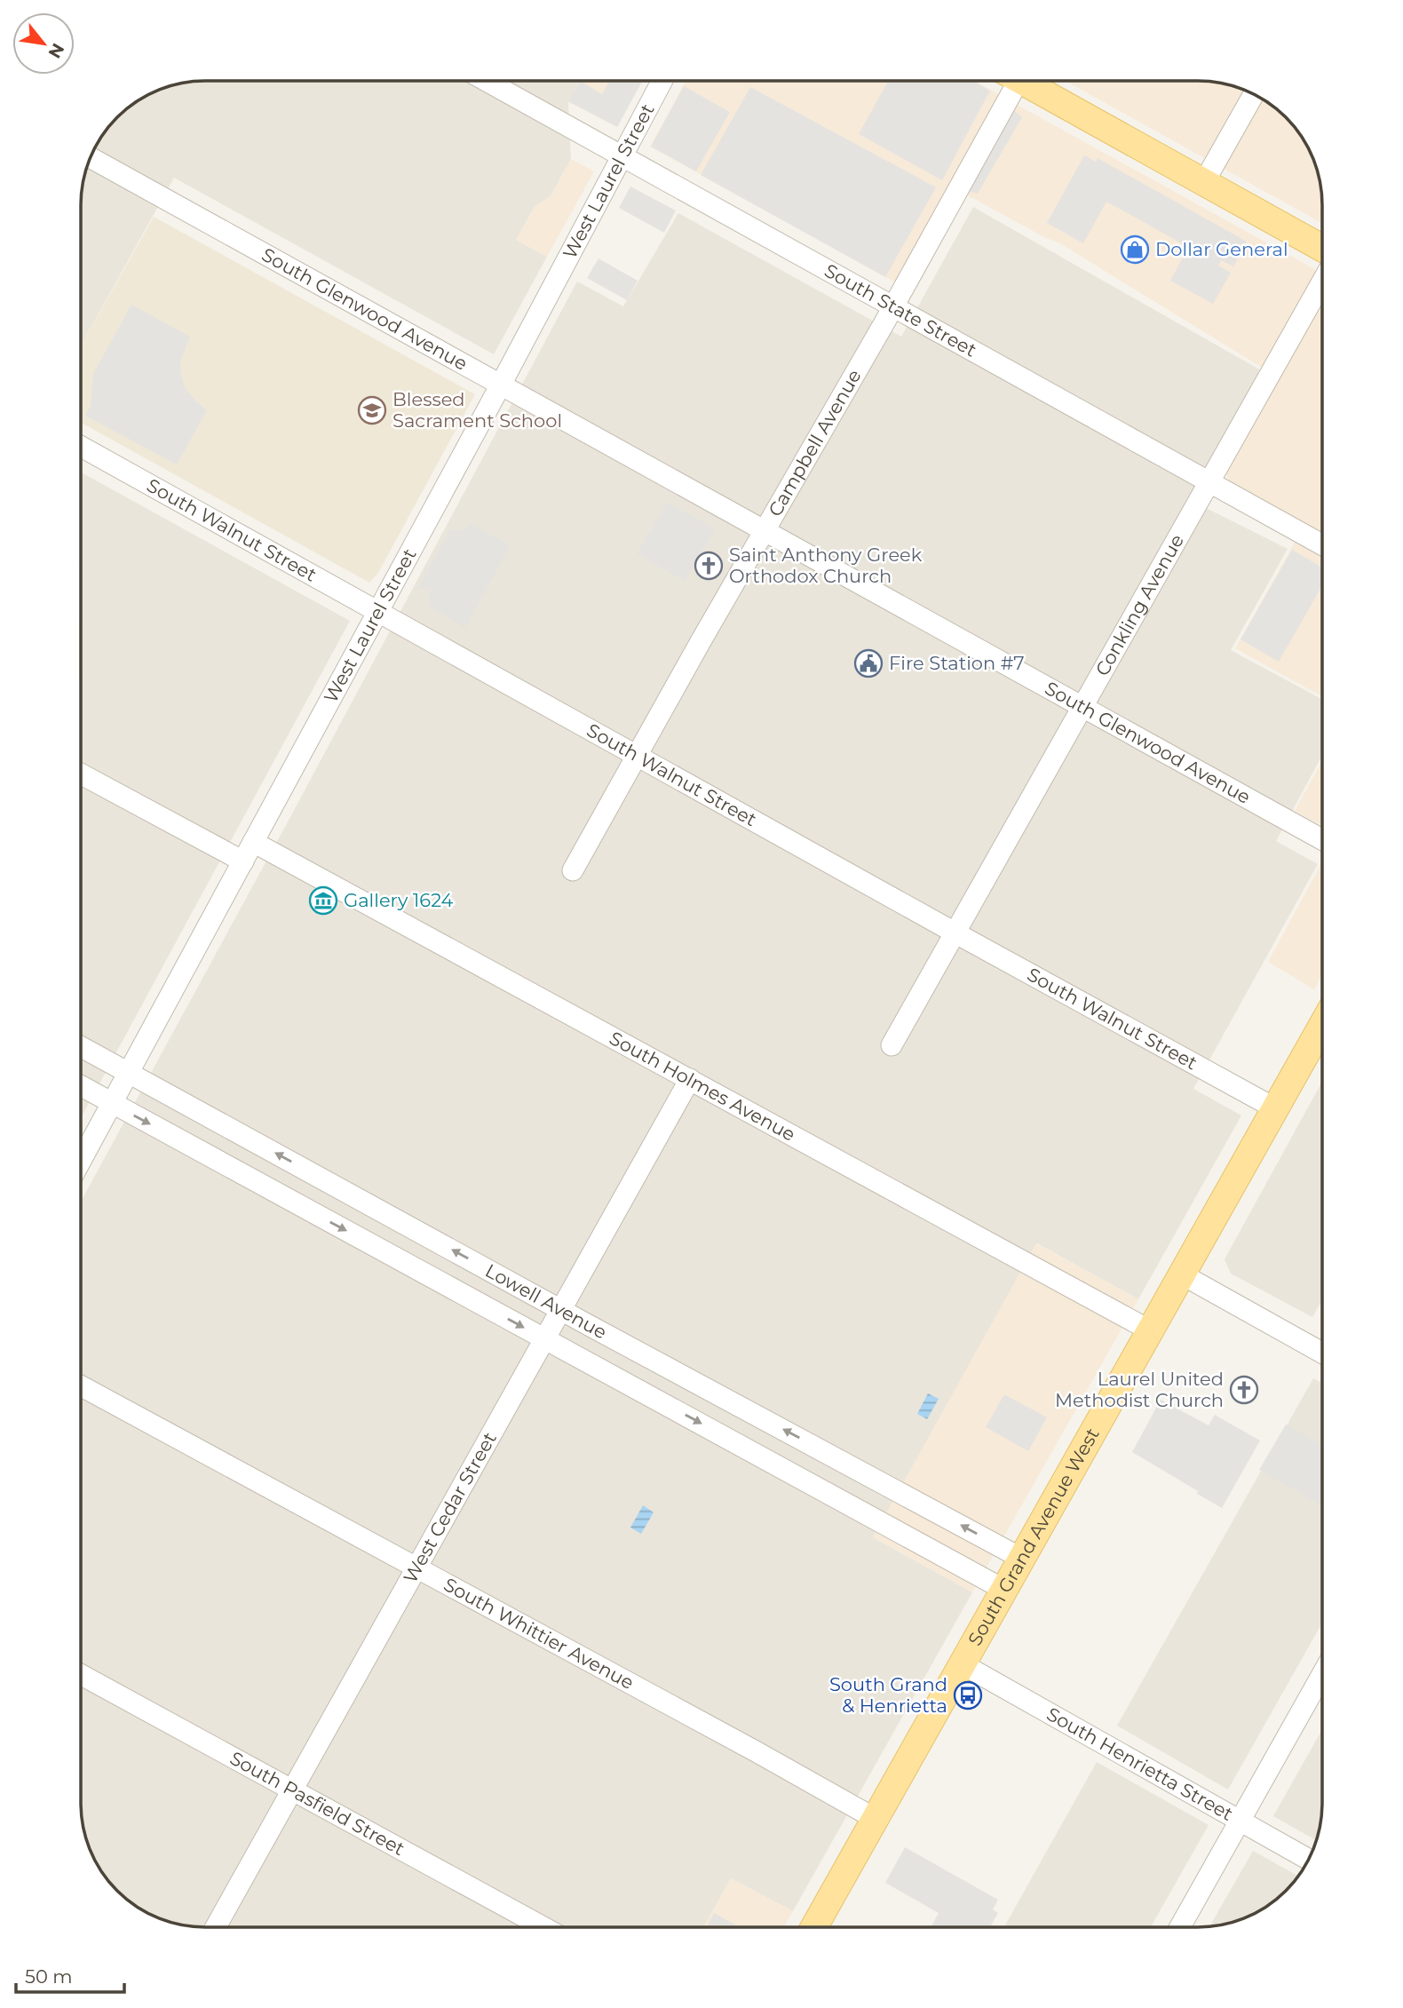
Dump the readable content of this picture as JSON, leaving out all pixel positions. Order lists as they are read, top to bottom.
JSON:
{
  "streets": {
    "main road": ["South Grand Avenue West"],
    "street": [
      "West Laurel Street",
      "South Glenwood Avenue",
      "South State Street",
      "Campbell Avenue",
      "South Walnut Street",
      "Conkling Avenue",
      "South Holmes Avenue",
      "Lowell Avenue",
      "West Cedar Street",
      "South Whittier Avenue",
      "South Henrietta Street",
      "South Pasfield Street"
    ]
  },
  "crossings": [
    ["West Laurel Street", "South Glenwood Avenue"],
    ["West Laurel Street", "South State Street"],
    ["West Laurel Street", "South Walnut Street"],
    ["West Laurel Street", "South Holmes Avenue"],
    ["West Laurel Street", "Lowell Avenue"],
    ["South Glenwood Avenue", "Campbell Avenue"],
    ["South Glenwood Avenue", "Conkling Avenue"],
    ["South State Street", "Campbell Avenue"],
    ["South State Street", "Conkling Avenue"],
    ["Campbell Avenue", "South Walnut Street"],
    ["South Walnut Street", "Conkling Avenue"],
    ["South Walnut Street", "South Grand Avenue West"],
    ["South Holmes Avenue", "West Cedar Street"],
    ["South Holmes Avenue", "South Grand Avenue West"],
    ["Lowell Avenue", "West Cedar Street"],
    ["Lowell Avenue", "South Grand Avenue West"],
    ["West Cedar Street", "South Whittier Avenue"],
    ["West Cedar Street", "South Pasfield Street"],
    ["South Grand Avenue West", "South Whittier Avenue"],
    ["South Grand Avenue West", "South Henrietta Street"]
  ],
  "places": {
    "shop": ["Dollar General"],
    "school or university": ["Blessed Sacrament School"],
    "church": ["Saint Anthony Greek Orthodox Church", "Laurel United Methodist Church"],
    "public building": ["Fire Station #7"],
    "museum": ["Gallery 1624"],
    "bus stop": ["South Grand & Henrietta"]
  },
  "scale_bar": "50 m",
  "north": "bottom right"
}
